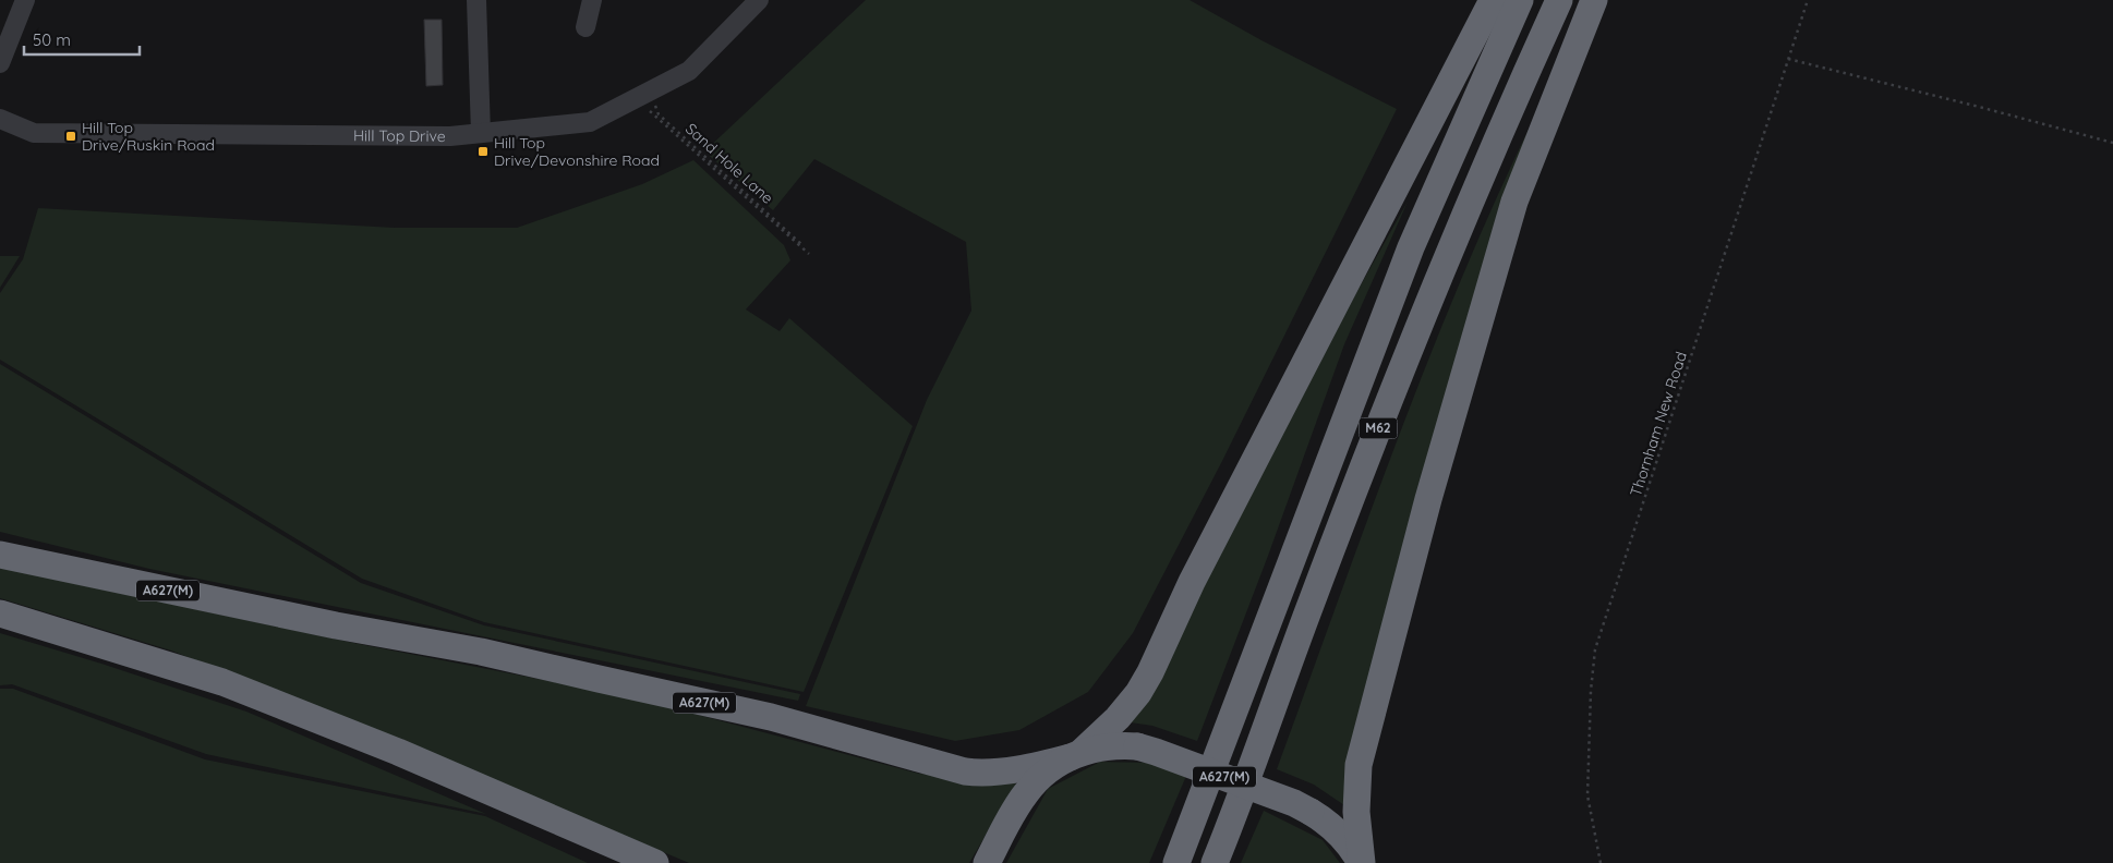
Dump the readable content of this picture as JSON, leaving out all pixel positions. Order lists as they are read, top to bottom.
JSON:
{
  "streets": {
    "highway": ["M62", "A627(M)"],
    "street": ["Hill Top Drive"],
    "path": ["Sand Hole Lane", "Thornham New Road"]
  },
  "crossings": [
    ["Hill Top Drive", "Sand Hole Lane"]
  ],
  "places": {
    "transit": ["Hill Top Drive/Ruskin Road", "Hill Top Drive/Devonshire Road"]
  },
  "scale_bar": "50 m"
}
